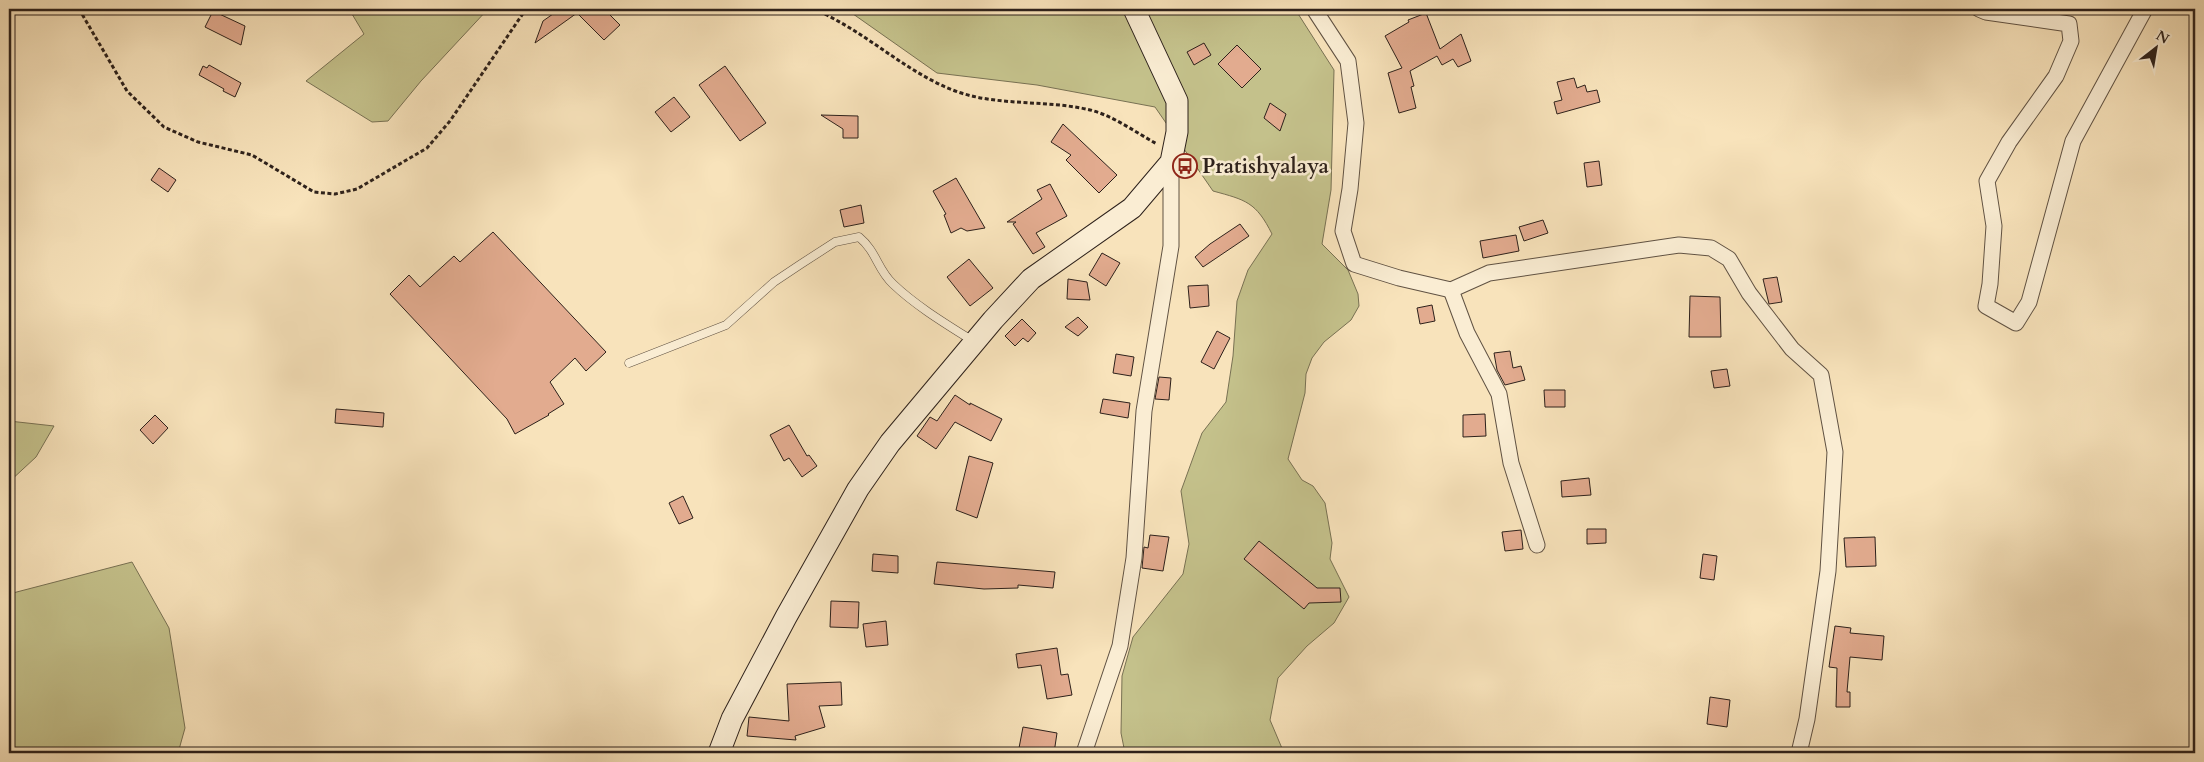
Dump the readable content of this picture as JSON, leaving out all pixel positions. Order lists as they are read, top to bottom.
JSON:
{
  "places": {
    "bus stop": ["Pratishyalaya"]
  },
  "north": "top right"
}
